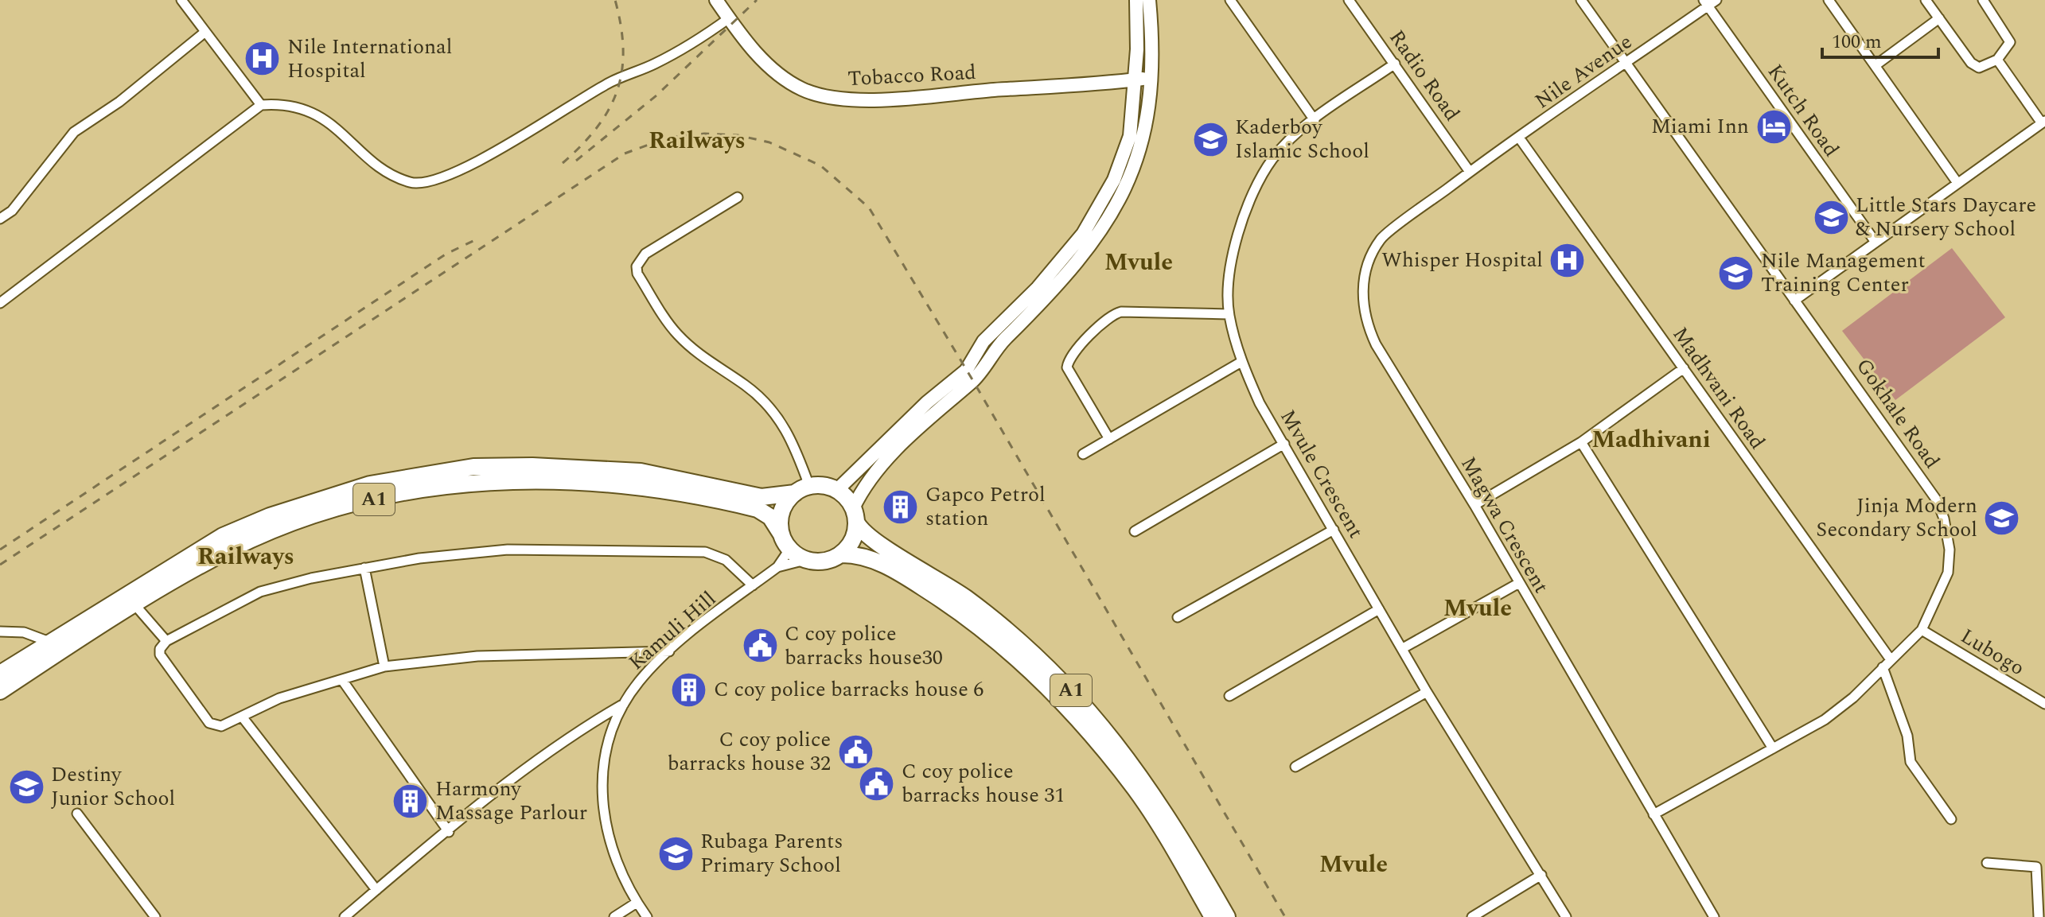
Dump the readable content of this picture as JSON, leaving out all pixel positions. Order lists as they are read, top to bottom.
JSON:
{
  "streets": {
    "highway": ["A1"],
    "street": [
      "Nile Avenue",
      "Tobacco Road",
      "Radio Road",
      "Kutch Road",
      "Madhvani Road",
      "Gokhale Road",
      "Mvule Crescent",
      "Magwa Crescent",
      "Kamuli Hill",
      "Lubogo"
    ]
  },
  "crossings": [
    ["Nile Avenue", "Radio Road"],
    ["Nile Avenue", "Kutch Road"],
    ["Nile Avenue", "Madhvani Road"],
    ["Nile Avenue", "Gokhale Road"],
    ["Nile Avenue", "Magwa Crescent"],
    ["Radio Road", "Mvule Crescent"],
    ["Radio Road", "Magwa Crescent"],
    ["Madhvani Road", "Gokhale Road"],
    ["Gokhale Road", "Magwa Crescent"],
    ["Gokhale Road", "Lubogo"],
    ["A1", "Kamuli Hill"]
  ],
  "districts": [
    "Railways",
    "Mvule",
    "Madhivani",
    "Railways",
    "Mvule",
    "Mvule"
  ],
  "places": {
    "hospital": ["Nile International Hospital", "Whisper Hospital"],
    "hotel": ["Miami Inn"],
    "school or university": [
      "Kaderboy Islamic School",
      "Little Stars Daycare & Nursery School",
      "Nile Management Training Center",
      "Jinja Modern Secondary School",
      "Destiny Junior School",
      "Rubaga Parents Primary School"
    ],
    "building": ["Gapco Petrol station", "C coy police barracks house 6", "Harmony Massage Parlour"],
    "public building": ["C coy police barracks house30", "C coy police barracks house 32", "C coy police barracks house 31"]
  },
  "scale_bar": "100 m"
}
